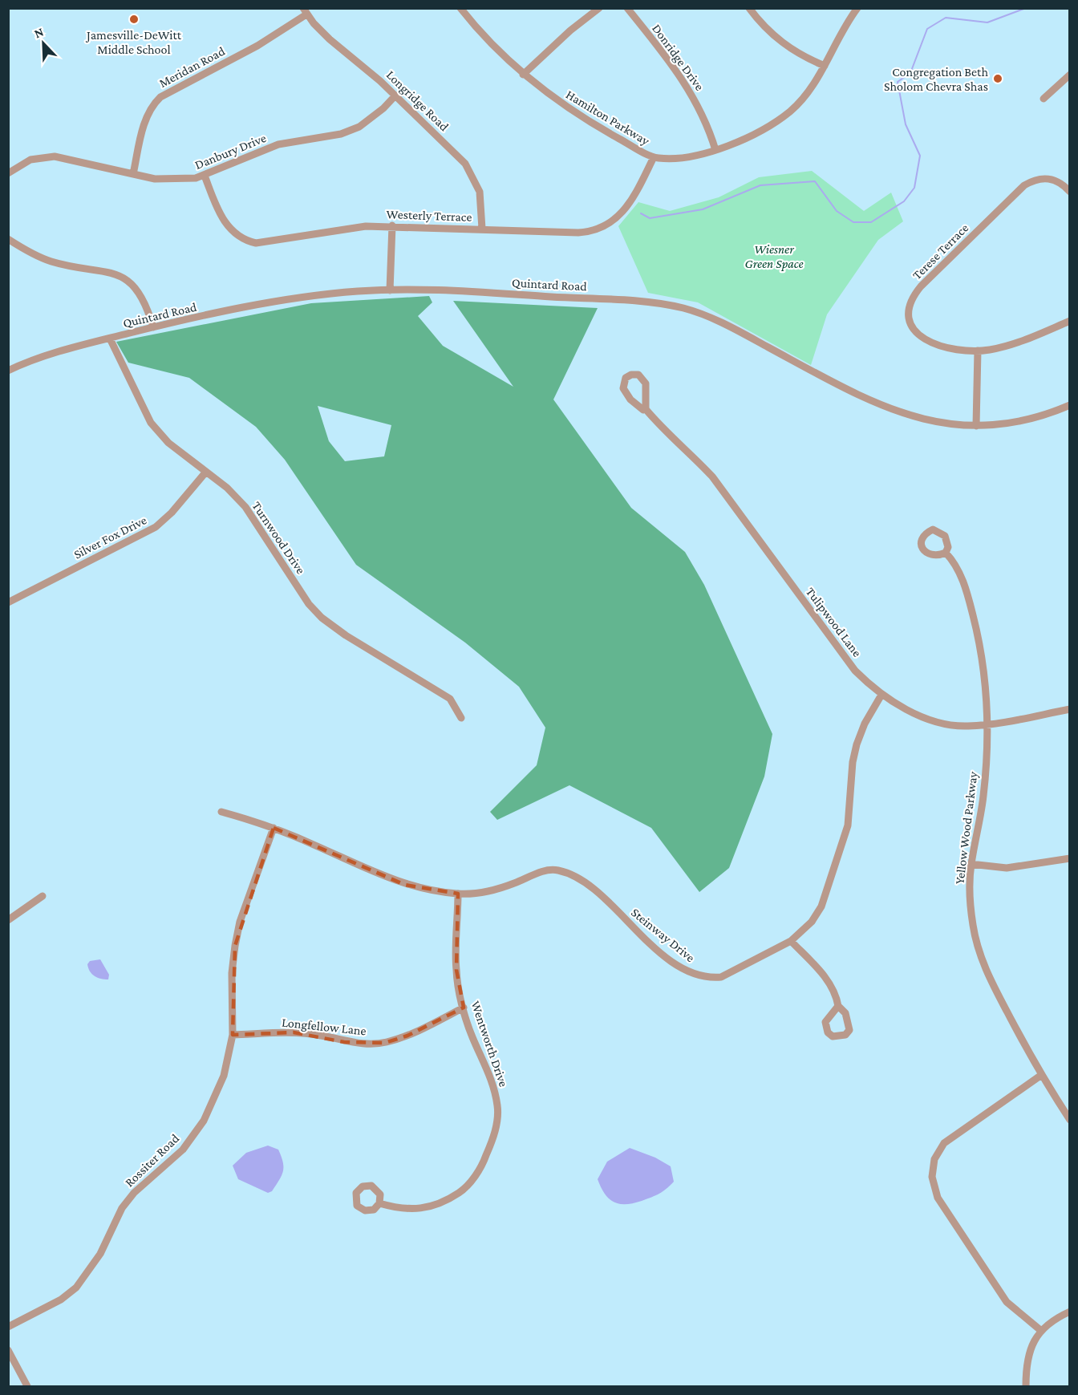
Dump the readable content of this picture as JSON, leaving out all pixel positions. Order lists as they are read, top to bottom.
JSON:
{
  "streets": {
    "street": [
      "Donridge Drive",
      "Meridan Road",
      "Longridge Road",
      "Hamilton Parkway",
      "Danbury Drive",
      "Westerly Terrace",
      "Terese Terrace",
      "Quintard Road",
      "Silver Fox Drive",
      "Turnwood Drive",
      "Tulipwood Lane",
      "Yellow Wood Parkway",
      "Steinway Drive",
      "Longfellow Lane",
      "Wentworth Drive",
      "Rossiter Road"
    ]
  },
  "crossings": [
    ["Donridge Drive", "Hamilton Parkway"],
    ["Meridan Road", "Longridge Road"],
    ["Meridan Road", "Danbury Drive"],
    ["Longridge Road", "Danbury Drive"],
    ["Longridge Road", "Westerly Terrace"],
    ["Hamilton Parkway", "Westerly Terrace"],
    ["Danbury Drive", "Westerly Terrace"],
    ["Quintard Road", "Turnwood Drive"],
    ["Silver Fox Drive", "Turnwood Drive"],
    ["Tulipwood Lane", "Yellow Wood Parkway"],
    ["Tulipwood Lane", "Steinway Drive"],
    ["Steinway Drive", "Wentworth Drive"],
    ["Steinway Drive", "Rossiter Road"],
    ["Longfellow Lane", "Wentworth Drive"],
    ["Longfellow Lane", "Rossiter Road"]
  ],
  "parks": ["Wiesner Green Space"],
  "places": ["Jamesville-DeWitt Middle School", "Congregation Beth Sholom Chevra Shas"],
  "north": "top left"
}
